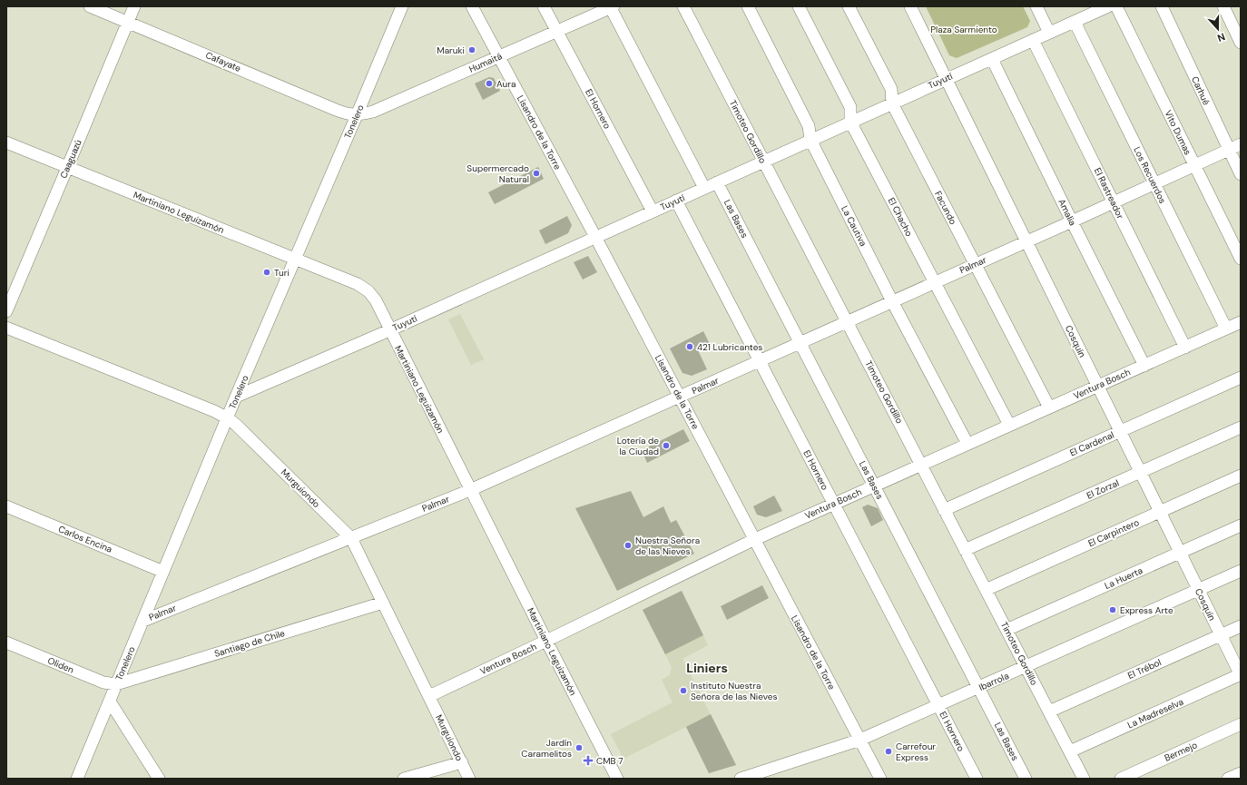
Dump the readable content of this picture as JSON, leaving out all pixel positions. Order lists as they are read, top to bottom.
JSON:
{
  "streets": {
    "street": [
      "Cafayate",
      "Humaitá",
      "Tuyutí",
      "Carhué",
      "El Hornero",
      "Tonelero",
      "Timoteo Gordillo",
      "Lisandro de la Torre",
      "Vito Dumas",
      "Caaguazú",
      "Los Recuerdos",
      "El Rastreador",
      "Facundo",
      "Martiniano Leguizamón",
      "Amalia",
      "El Chacho",
      "Las Bases",
      "La Cautiva",
      "Palmar",
      "Cosquín",
      "Ventura Bosch",
      "El Cardenal",
      "Murguiondo",
      "El Zorzal",
      "El Carpintero",
      "Carlos Encina",
      "La Huerta",
      "Santiago de Chile",
      "Oliden",
      "El Trébol",
      "Ibarrola",
      "La Madreselva",
      "Bermejo"
    ]
  },
  "crossings": [
    ["Cafayate", "Humaitá"],
    ["Cafayate", "Tonelero"],
    ["Cafayate", "Caaguazú"],
    ["Humaitá", "El Hornero"],
    ["Humaitá", "Tonelero"],
    ["Humaitá", "Lisandro de la Torre"],
    ["Tuyutí", "El Hornero"],
    ["Tuyutí", "Tonelero"],
    ["Tuyutí", "Timoteo Gordillo"],
    ["Tuyutí", "Lisandro de la Torre"],
    ["Tuyutí", "Los Recuerdos"],
    ["Tuyutí", "El Rastreador"],
    ["Tuyutí", "Facundo"],
    ["Tuyutí", "Martiniano Leguizamón"],
    ["Tuyutí", "Amalia"],
    ["Tuyutí", "El Chacho"],
    ["Tuyutí", "Las Bases"],
    ["Tuyutí", "La Cautiva"],
    ["Tuyutí", "Cosquín"],
    ["Carhué", "Palmar"],
    ["El Hornero", "Palmar"],
    ["El Hornero", "Ventura Bosch"],
    ["El Hornero", "Ibarrola"],
    ["Tonelero", "Martiniano Leguizamón"],
    ["Tonelero", "Palmar"],
    ["Tonelero", "Murguiondo"],
    ["Tonelero", "Carlos Encina"],
    ["Tonelero", "Santiago de Chile"],
    ["Tonelero", "Oliden"],
    ["Timoteo Gordillo", "Palmar"],
    ["Timoteo Gordillo", "Ventura Bosch"],
    ["Timoteo Gordillo", "El Cardenal"],
    ["Timoteo Gordillo", "El Zorzal"],
    ["Timoteo Gordillo", "El Carpintero"],
    ["Timoteo Gordillo", "La Huerta"],
    ["Timoteo Gordillo", "El Trébol"],
    ["Timoteo Gordillo", "Ibarrola"],
    ["Timoteo Gordillo", "La Madreselva"],
    ["Lisandro de la Torre", "Palmar"],
    ["Lisandro de la Torre", "Ventura Bosch"],
    ["Lisandro de la Torre", "Ibarrola"],
    ["Vito Dumas", "Palmar"],
    ["Caaguazú", "Martiniano Leguizamón"],
    ["Los Recuerdos", "Palmar"],
    ["Los Recuerdos", "Ventura Bosch"],
    ["El Rastreador", "Palmar"],
    ["El Rastreador", "Ventura Bosch"],
    ["Facundo", "Palmar"],
    ["Facundo", "Ventura Bosch"],
    ["Martiniano Leguizamón", "Palmar"],
    ["Martiniano Leguizamón", "Ventura Bosch"],
    ["Amalia", "Palmar"],
    ["Amalia", "Ventura Bosch"],
    ["El Chacho", "Palmar"],
    ["El Chacho", "Ventura Bosch"],
    ["Las Bases", "Palmar"],
    ["Las Bases", "Ventura Bosch"],
    ["Las Bases", "Ibarrola"],
    ["La Cautiva", "Palmar"],
    ["La Cautiva", "Ventura Bosch"],
    ["Palmar", "Cosquín"],
    ["Palmar", "Murguiondo"],
    ["Cosquín", "Ventura Bosch"],
    ["Cosquín", "El Cardenal"],
    ["Cosquín", "El Zorzal"],
    ["Cosquín", "El Carpintero"],
    ["Cosquín", "La Huerta"],
    ["Cosquín", "El Trébol"],
    ["Cosquín", "Ibarrola"],
    ["Cosquín", "La Madreselva"],
    ["Ventura Bosch", "Murguiondo"],
    ["Murguiondo", "Santiago de Chile"],
    ["Santiago de Chile", "Oliden"]
  ],
  "districts": ["Liniers"],
  "parks": ["Plaza Sarmiento"],
  "places": {
    "other": [
      "Maruki",
      "Aura",
      "Supermercado Natural",
      "Turi",
      "421 Lubricantes",
      "Lotería de la Ciudad",
      "Nuestra Señora de las Nieves",
      "Express Arte",
      "Instituto Nuestra Señora de las Nieves",
      "Jardín Caramelitos",
      "Carrefour Express"
    ],
    "health": ["CMB 7"]
  },
  "north": "bottom"
}
